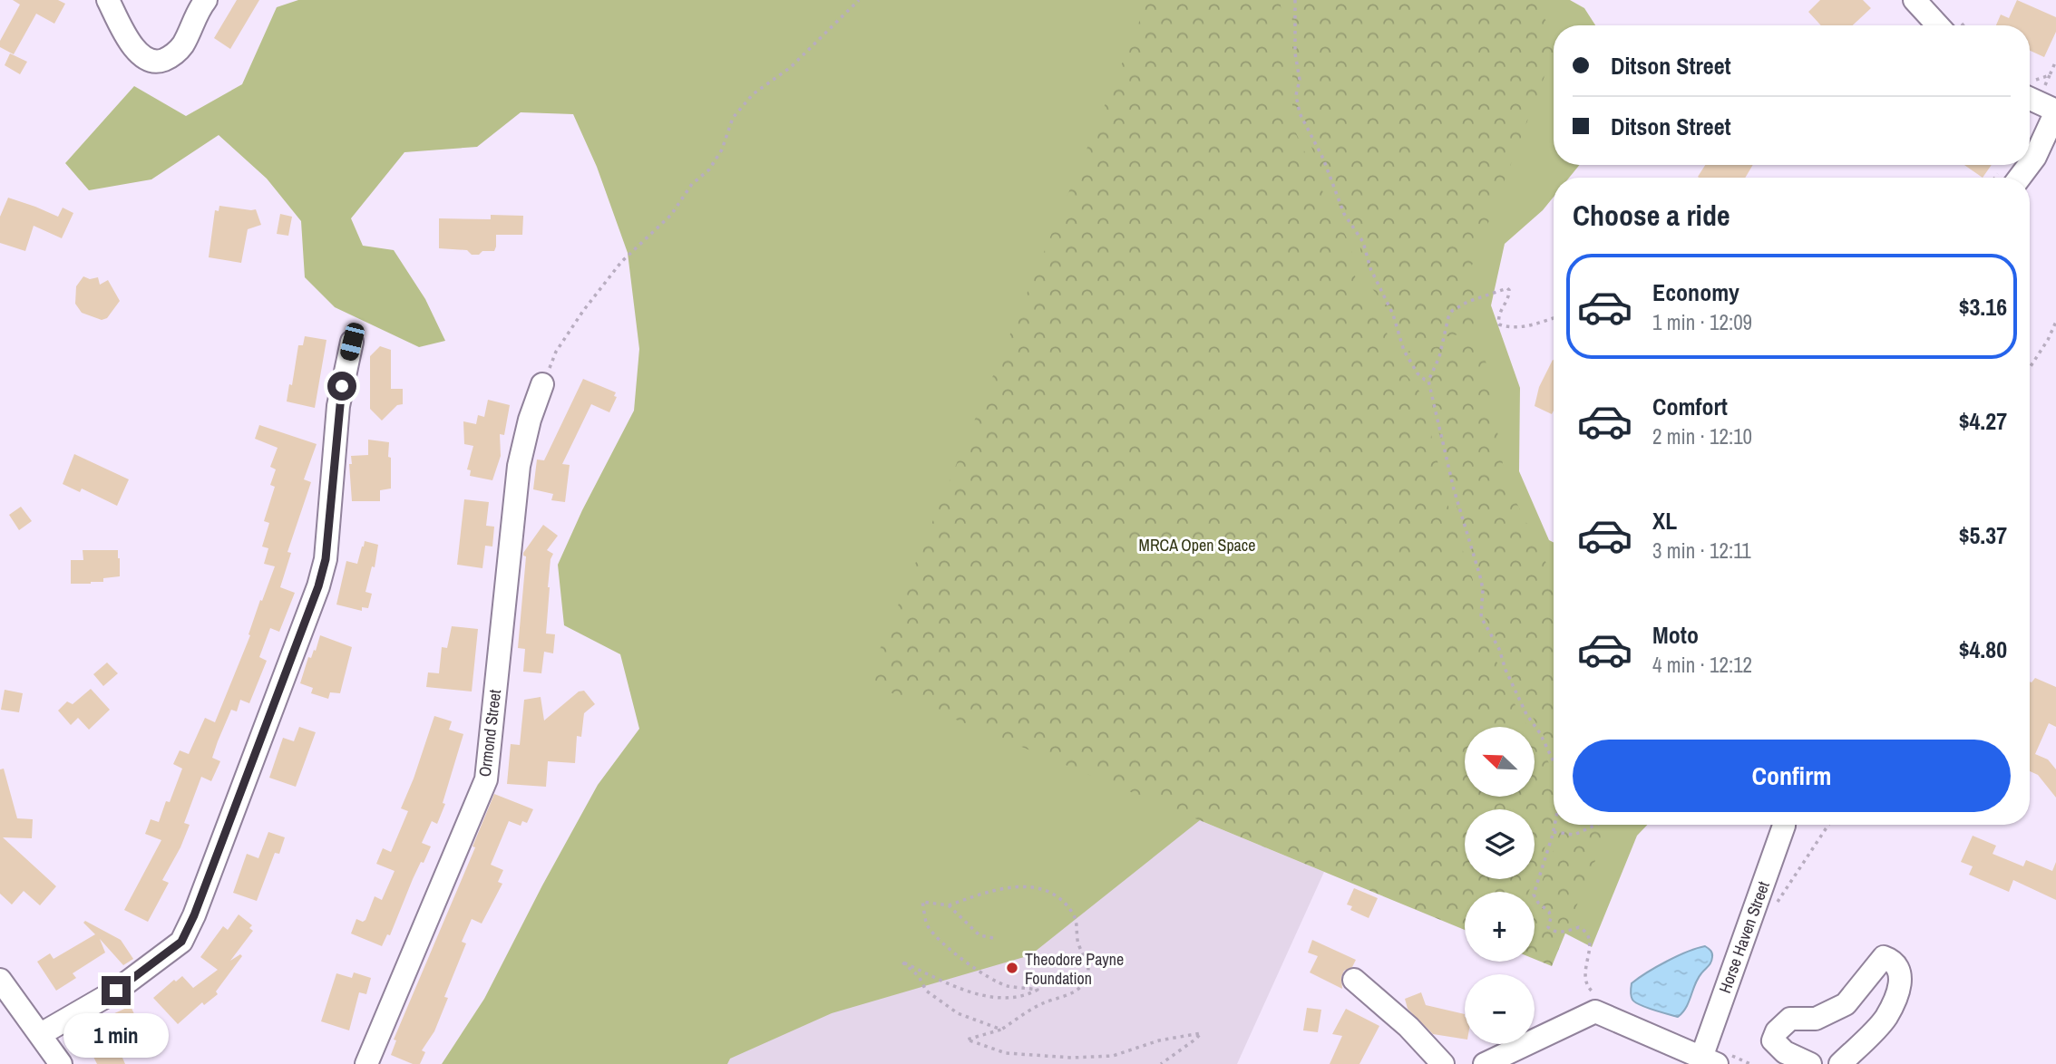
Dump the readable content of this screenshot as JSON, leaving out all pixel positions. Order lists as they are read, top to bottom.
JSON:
{
  "streets": {
    "street": ["Ormond Street", "Horse Haven Street"]
  },
  "parks": ["MRCA Open Space"],
  "places": ["Theodore Payne Foundation"],
  "north": "top left",
  "page": {
    "banner": ["Ditson Street", "Ditson Street"],
    "heading": "Choose a ride",
    "list": [
      {
        "name": "Economy",
        "note": "1 min · 12:09",
        "value": "$3.16"
      },
      {
        "name": "Comfort",
        "note": "2 min · 12:10",
        "value": "$4.27"
      },
      {
        "name": "XL",
        "note": "3 min · 12:11",
        "value": "$5.37"
      },
      {
        "name": "Moto",
        "note": "4 min · 12:12",
        "value": "$4.80"
      }
    ],
    "map_buttons": ["+", "−"],
    "buttons": "Confirm",
    "bubble": "1 min"
  }
}
